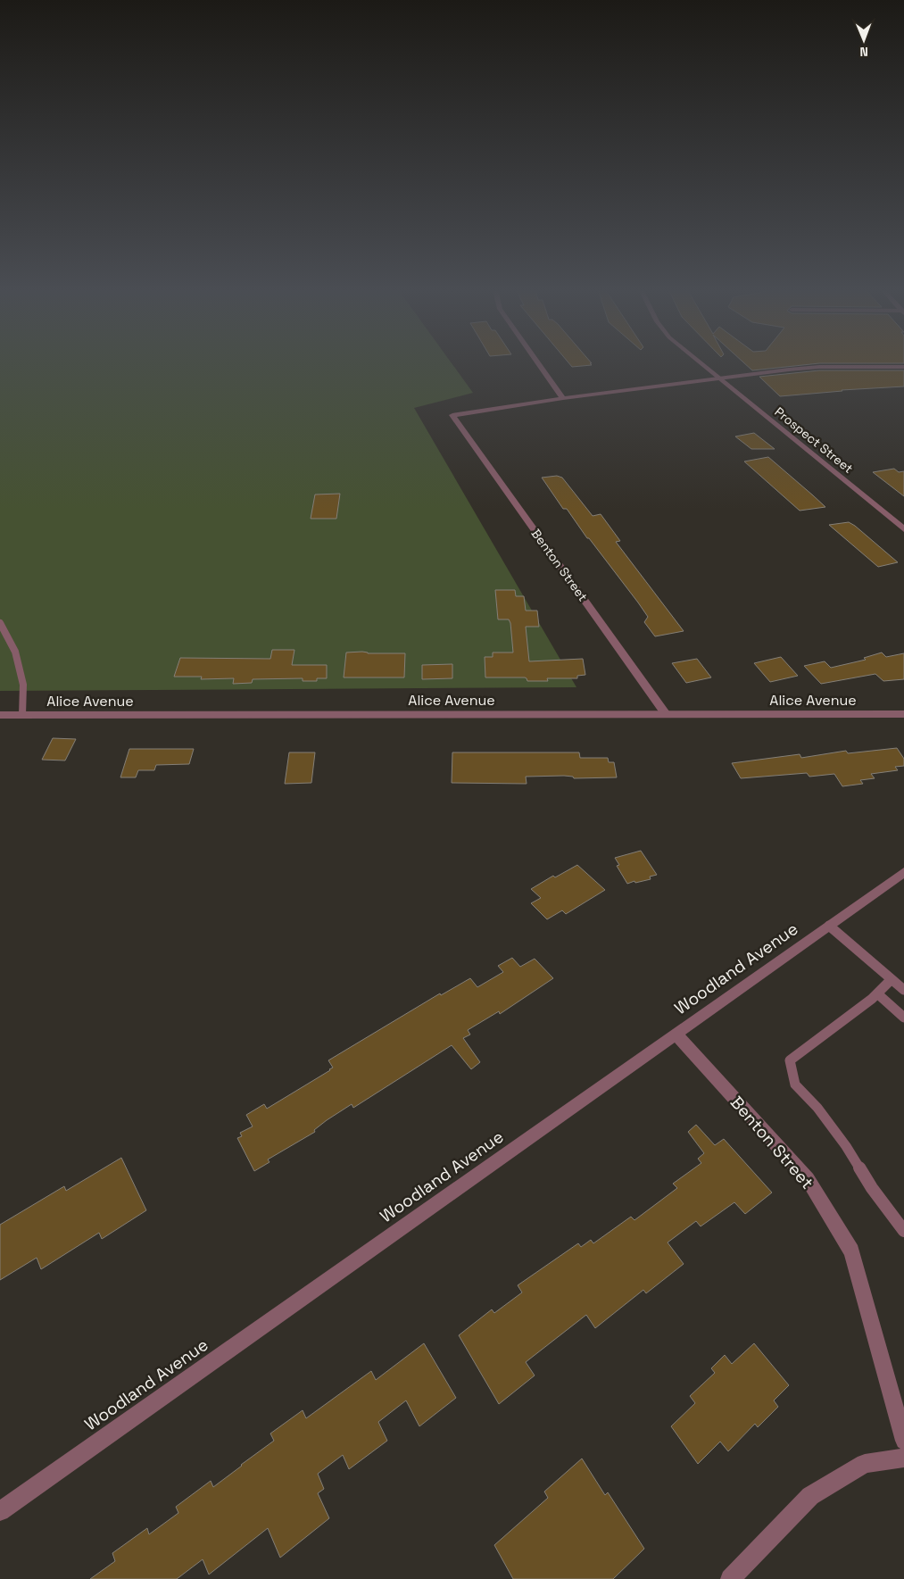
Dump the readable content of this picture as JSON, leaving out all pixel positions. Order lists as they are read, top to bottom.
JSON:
{
  "streets": {
    "street": [
      "Prospect Street",
      "Benton Street",
      "Alice Avenue",
      "Woodland Avenue"
    ]
  },
  "crossings": [
    ["Benton Street", "Alice Avenue"],
    ["Benton Street", "Woodland Avenue"]
  ],
  "north": "bottom"
}
